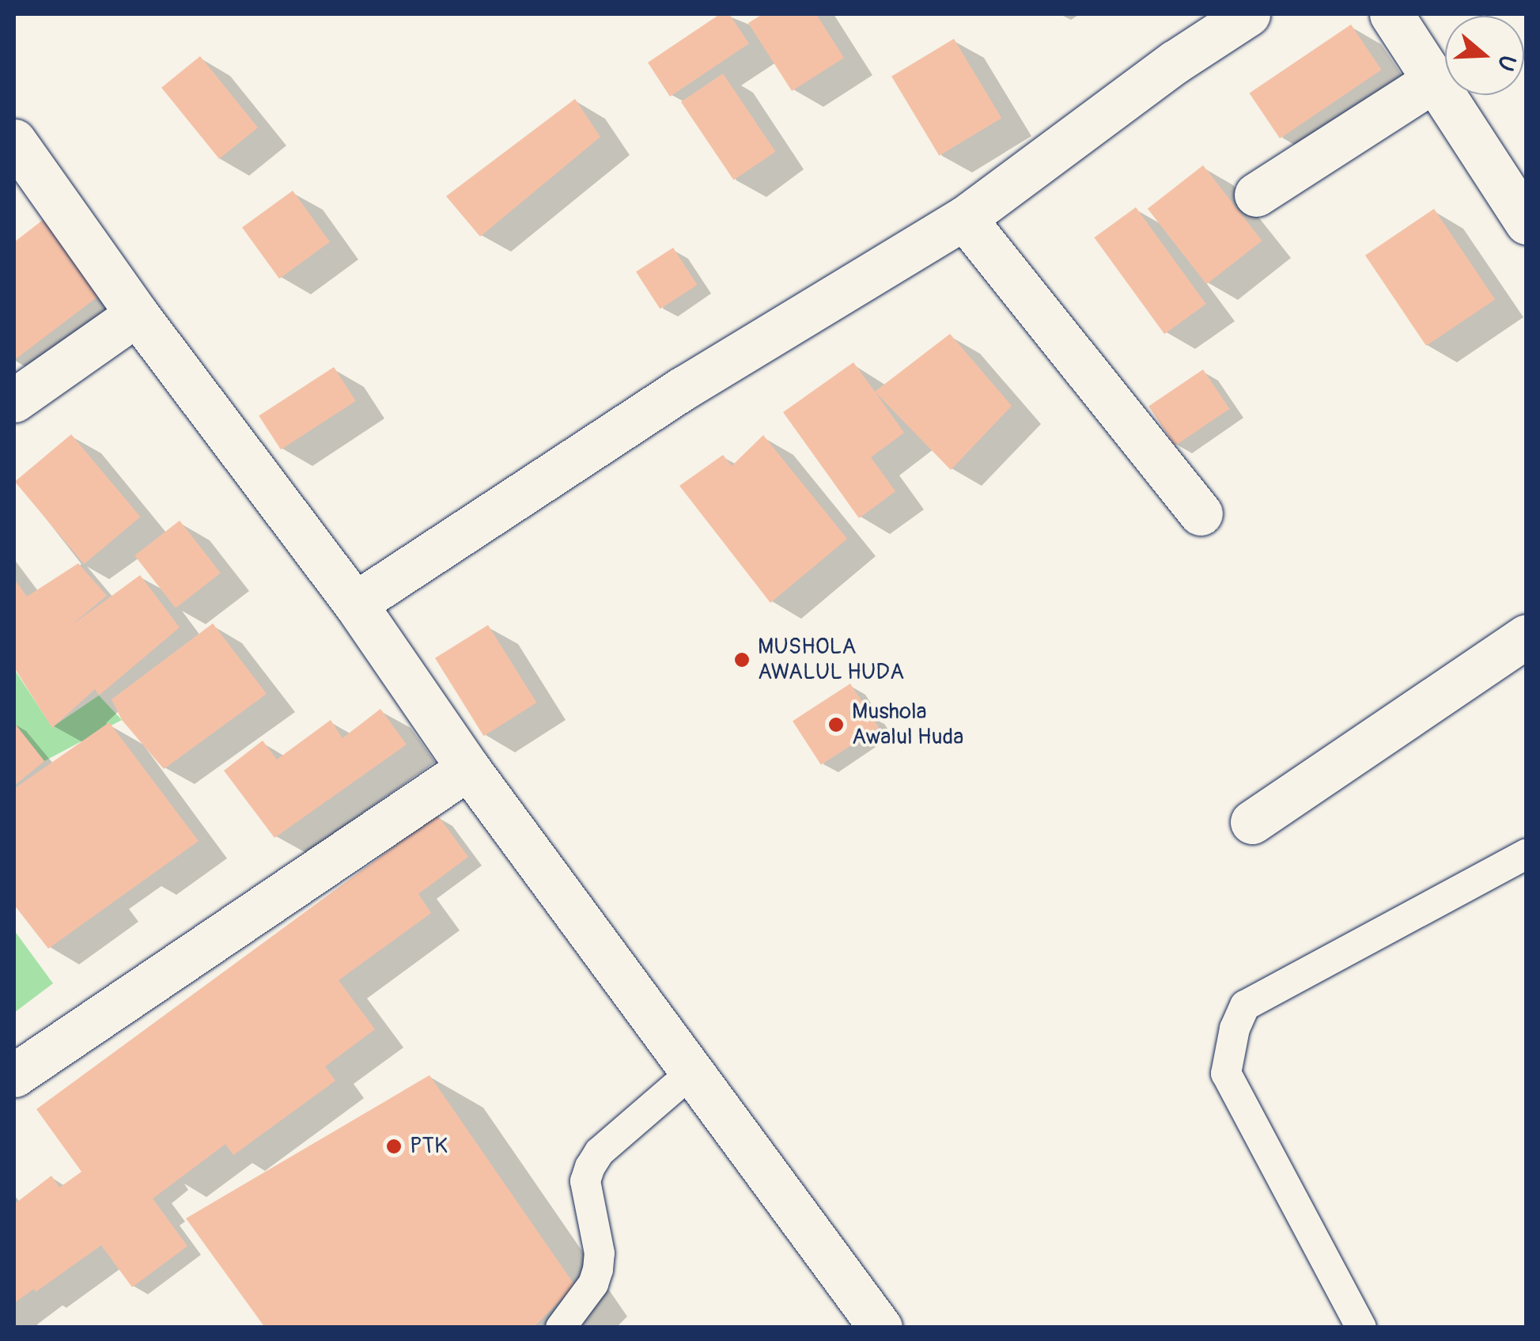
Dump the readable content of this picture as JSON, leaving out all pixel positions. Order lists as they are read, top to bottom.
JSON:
{
  "places": ["MUSHOLA AWALUL HUDA", "Mushola Awalul Huda", "PTK"],
  "north": "right"
}
